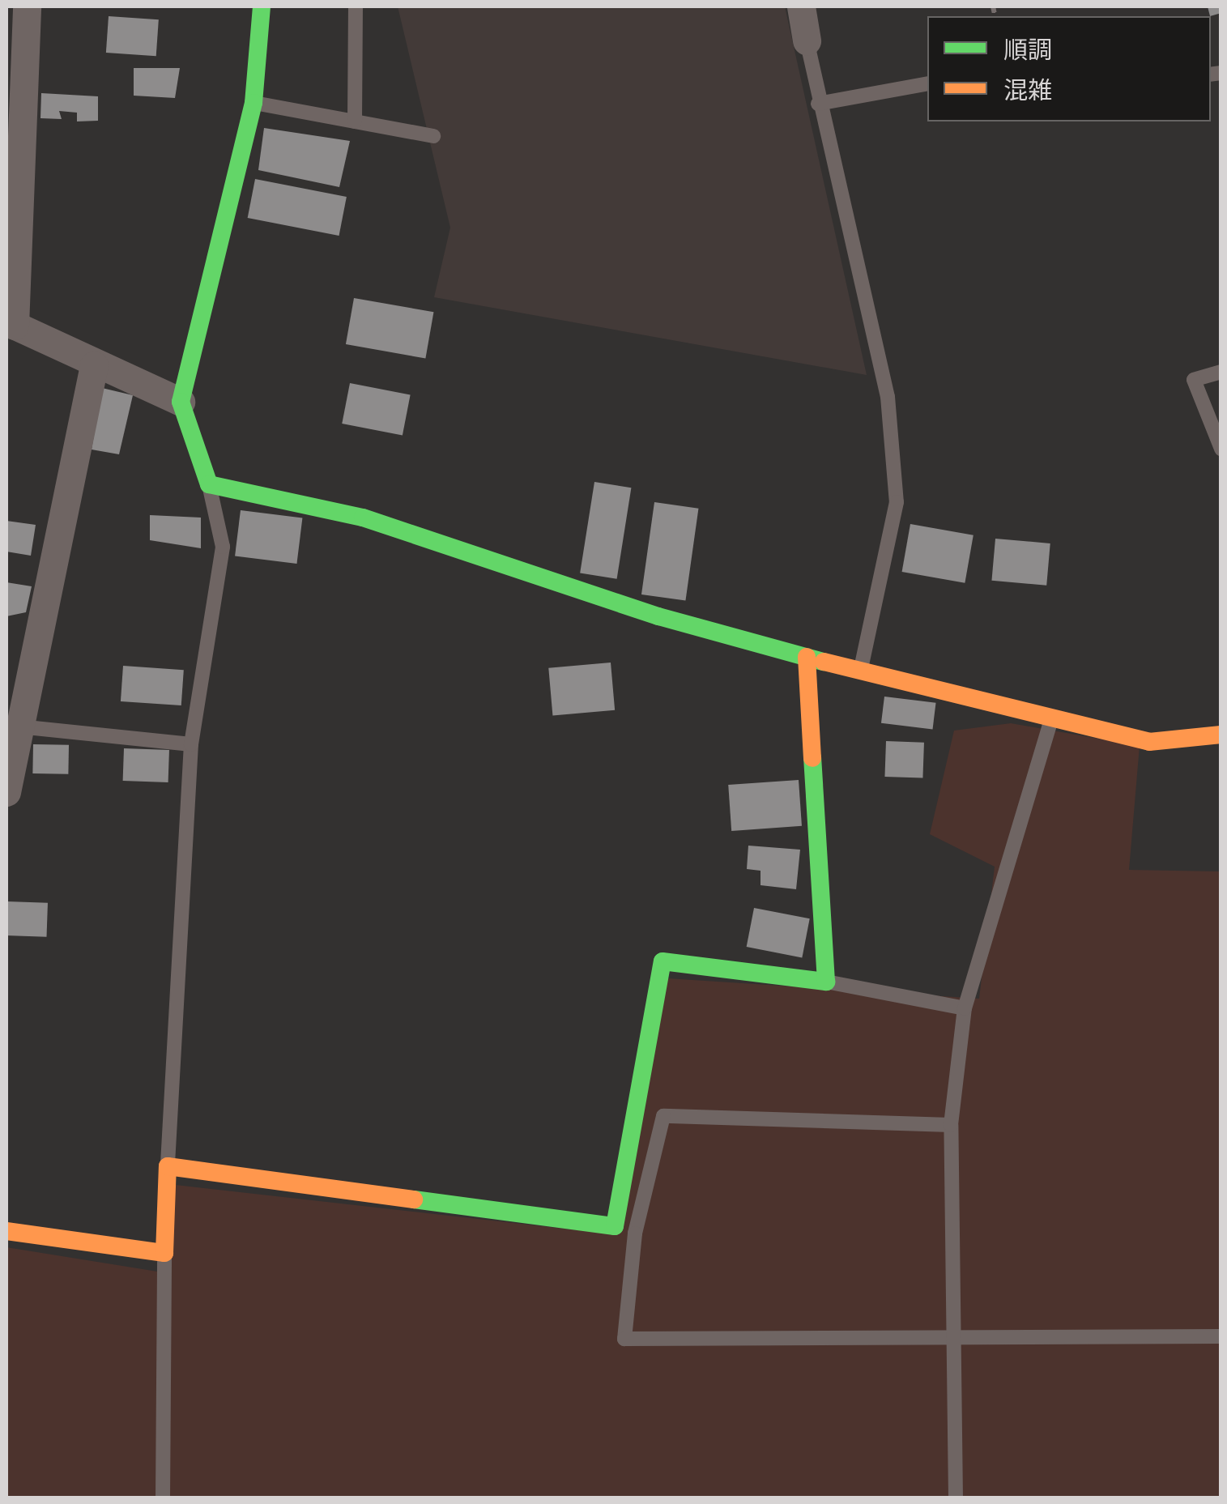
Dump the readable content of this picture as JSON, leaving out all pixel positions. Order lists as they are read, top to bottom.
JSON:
{
  "legend": ["順調", "混雑"]
}
